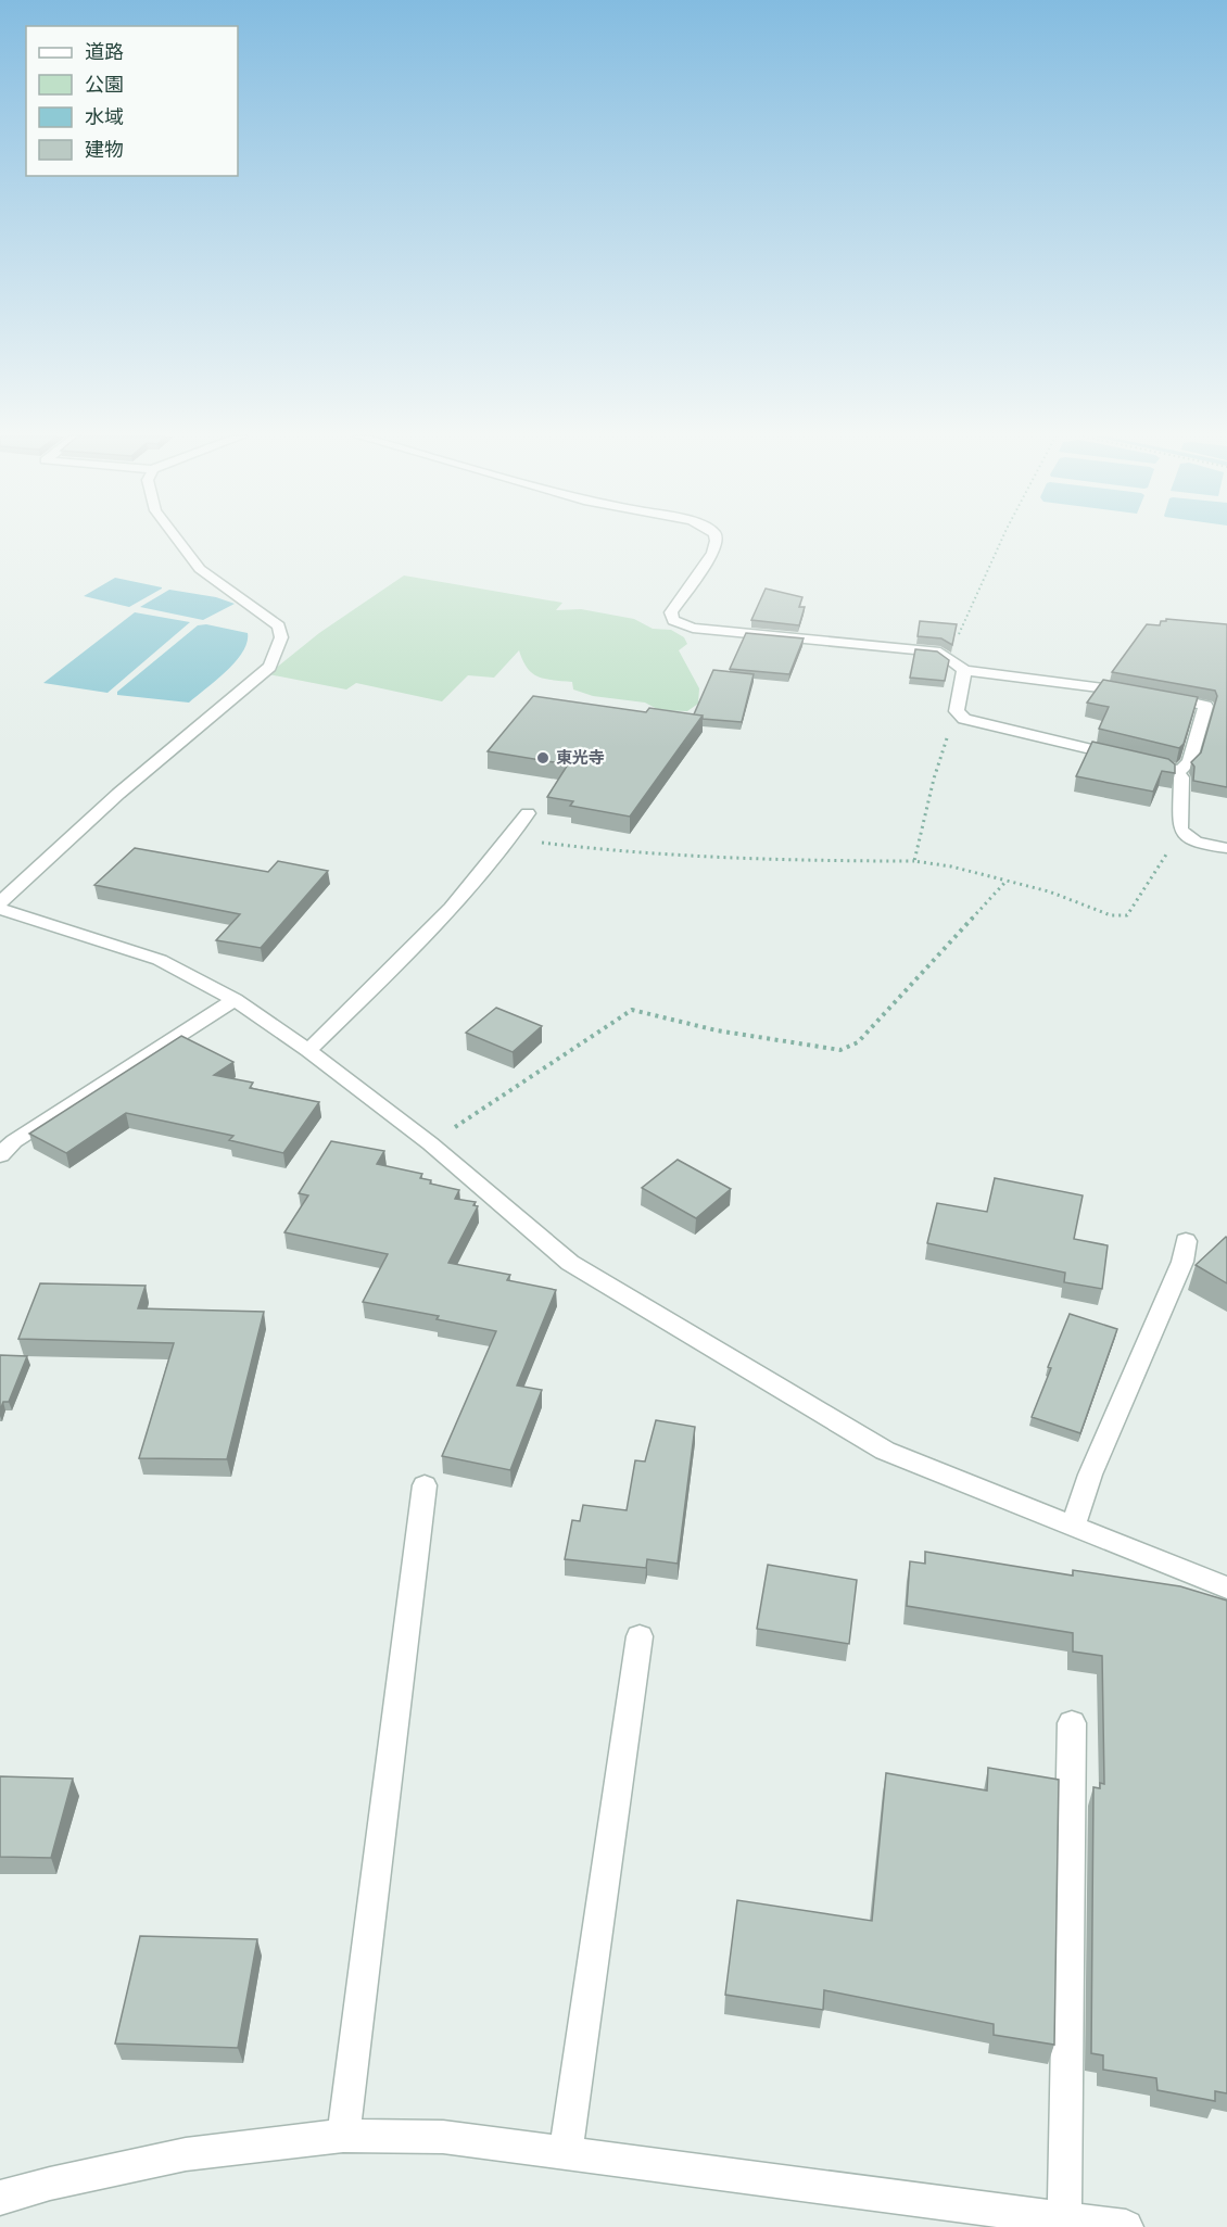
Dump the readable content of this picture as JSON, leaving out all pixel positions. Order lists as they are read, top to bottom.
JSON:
{
  "places": ["東光寺"],
  "legend": [
    "道路",
    "公園",
    "水域",
    "建物"
  ]
}
